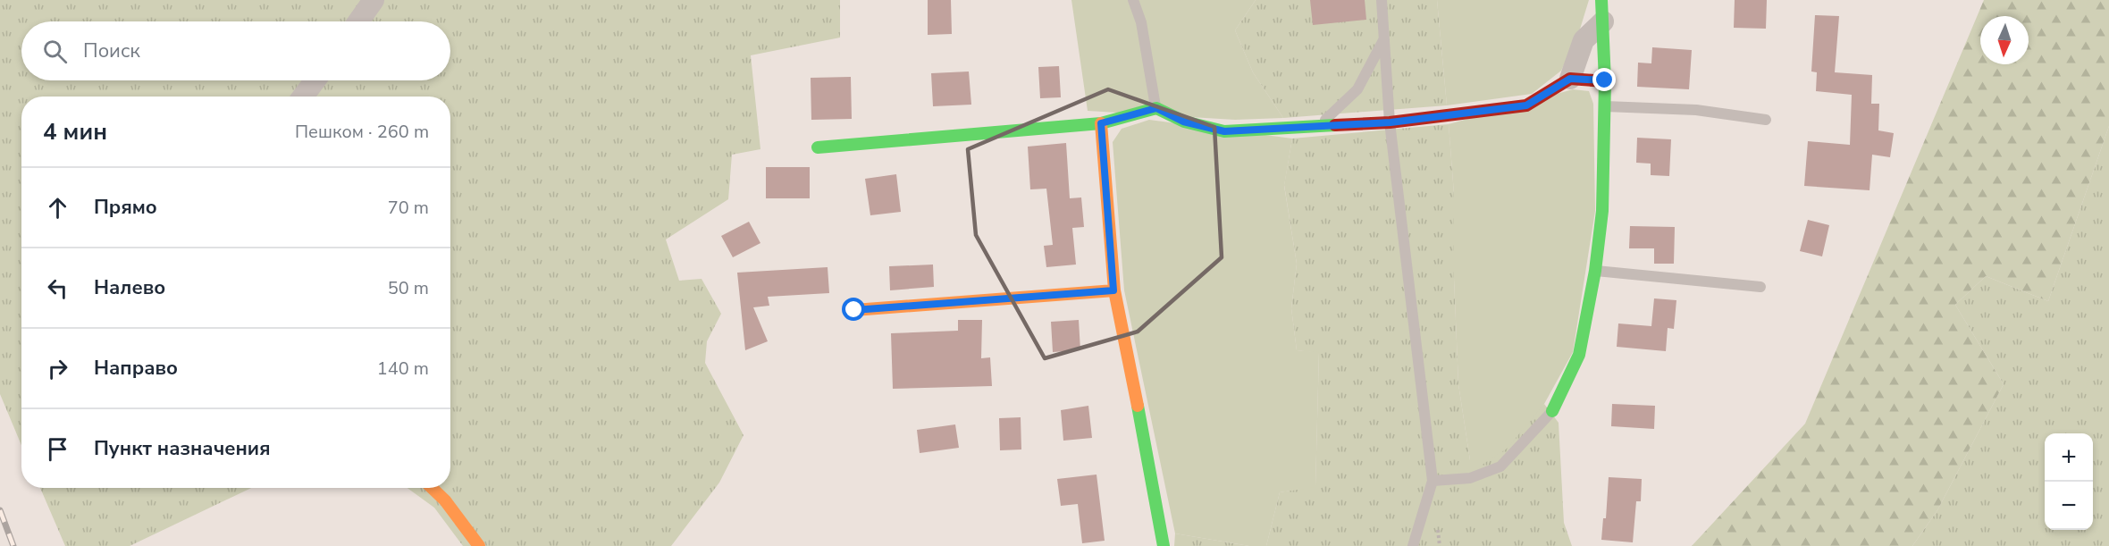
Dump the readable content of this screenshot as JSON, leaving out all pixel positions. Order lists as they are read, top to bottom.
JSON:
{
  "north": "bottom",
  "page": {
    "search": "Поиск",
    "heading": ["4 мин", "Пешком · 260 m"],
    "list": [
      ["Прямо", "70 m"],
      ["Налево", "50 m"],
      ["Направо", "140 m"],
      "Пункт назначения"
    ],
    "map_buttons": ["+", "−"]
  }
}
